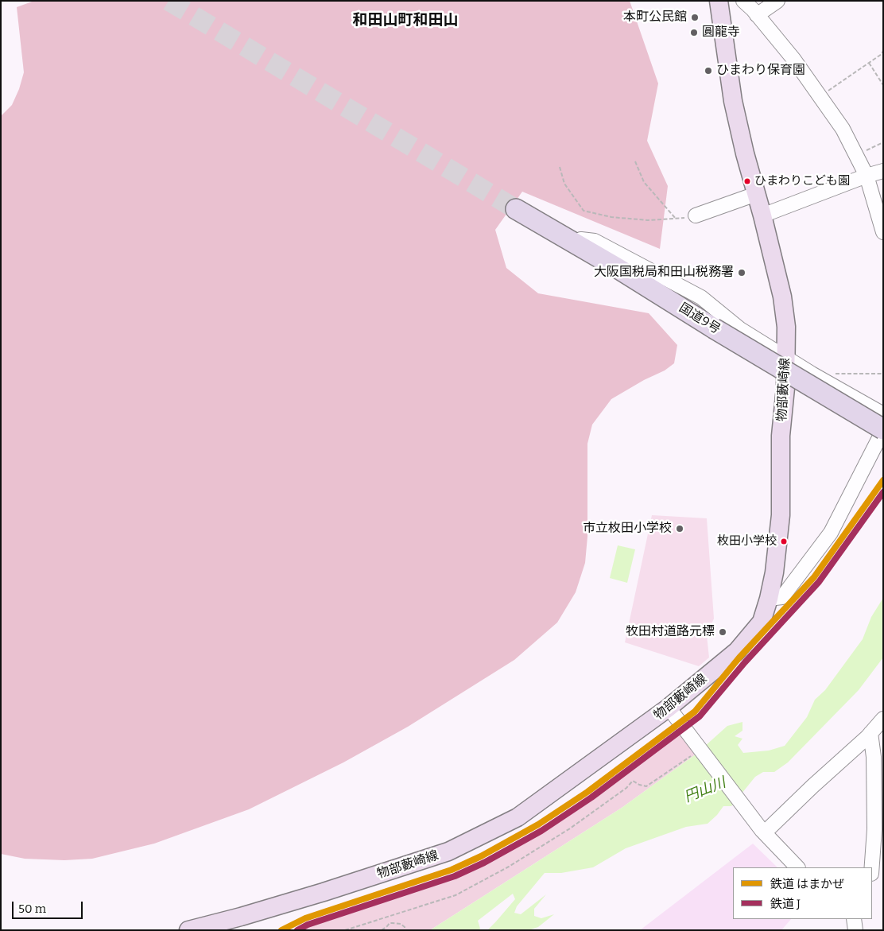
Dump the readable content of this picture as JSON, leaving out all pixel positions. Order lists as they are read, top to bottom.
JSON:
{
  "streets": {
    "highway": ["国道9号"],
    "main road": ["物部藪崎線"]
  },
  "districts": ["和田山町和田山"],
  "water": ["円山川"],
  "places": [
    "本町公民館",
    "圓龍寺",
    "ひまわり保育園",
    "ひまわりこども園",
    "大阪国税局和田山税務署",
    "市立枚田小学校",
    "枚田小学校",
    "牧田村道路元標"
  ],
  "lines": ["rail line はまかぜ", "rail line J"],
  "legend": ["鉄道 はまかぜ", "鉄道 J"],
  "scale_bar": "50 m"
}
